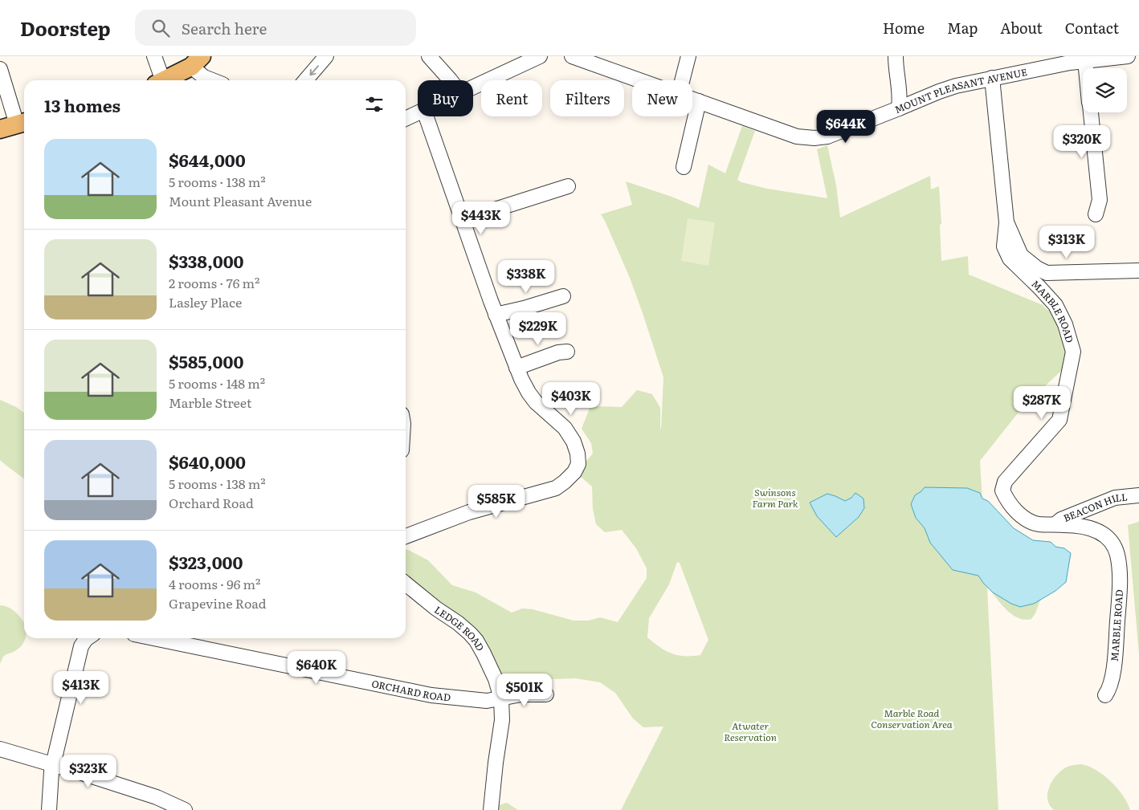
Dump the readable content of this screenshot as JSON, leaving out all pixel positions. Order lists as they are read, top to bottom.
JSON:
{
  "streets": {
    "street": [
      "MOUNT PLEASANT AVENUE",
      "MARBLE ROAD",
      "BEACON HILL",
      "LEDGE ROAD",
      "ORCHARD ROAD"
    ]
  },
  "crossings": [
    ["MOUNT PLEASANT AVENUE", "MARBLE ROAD"],
    ["MARBLE ROAD", "BEACON HILL"],
    ["LEDGE ROAD", "ORCHARD ROAD"]
  ],
  "parks": ["Swinsons Farm Park", "Marble Road Conservation Area", "Atwater Reservation"],
  "page": {
    "header": "Doorstep",
    "search": "Search here",
    "nav": [
      "Home",
      "Map",
      "About",
      "Contact"
    ],
    "chip": [
      "Buy",
      "Rent",
      "Filters",
      "New"
    ],
    "heading": "13 homes",
    "price": [
      "$644K",
      "$320K",
      "$443K",
      "$313K",
      "$338K",
      "$229K",
      "$403K",
      "$287K",
      "$585K",
      "$640K",
      "$413K",
      "$501K",
      "$323K"
    ],
    "list": [
      {
        "name": "$644,000",
        "note": "5 rooms · 138 m² · Mount Pleasant Avenue"
      },
      {
        "name": "$338,000",
        "note": "2 rooms · 76 m² · Lasley Place"
      },
      {
        "name": "$585,000",
        "note": "5 rooms · 148 m² · Marble Street"
      },
      {
        "name": "$640,000",
        "note": "5 rooms · 138 m² · Orchard Road"
      },
      {
        "name": "$323,000",
        "note": "4 rooms · 96 m² · Grapevine Road"
      }
    ]
  }
}
